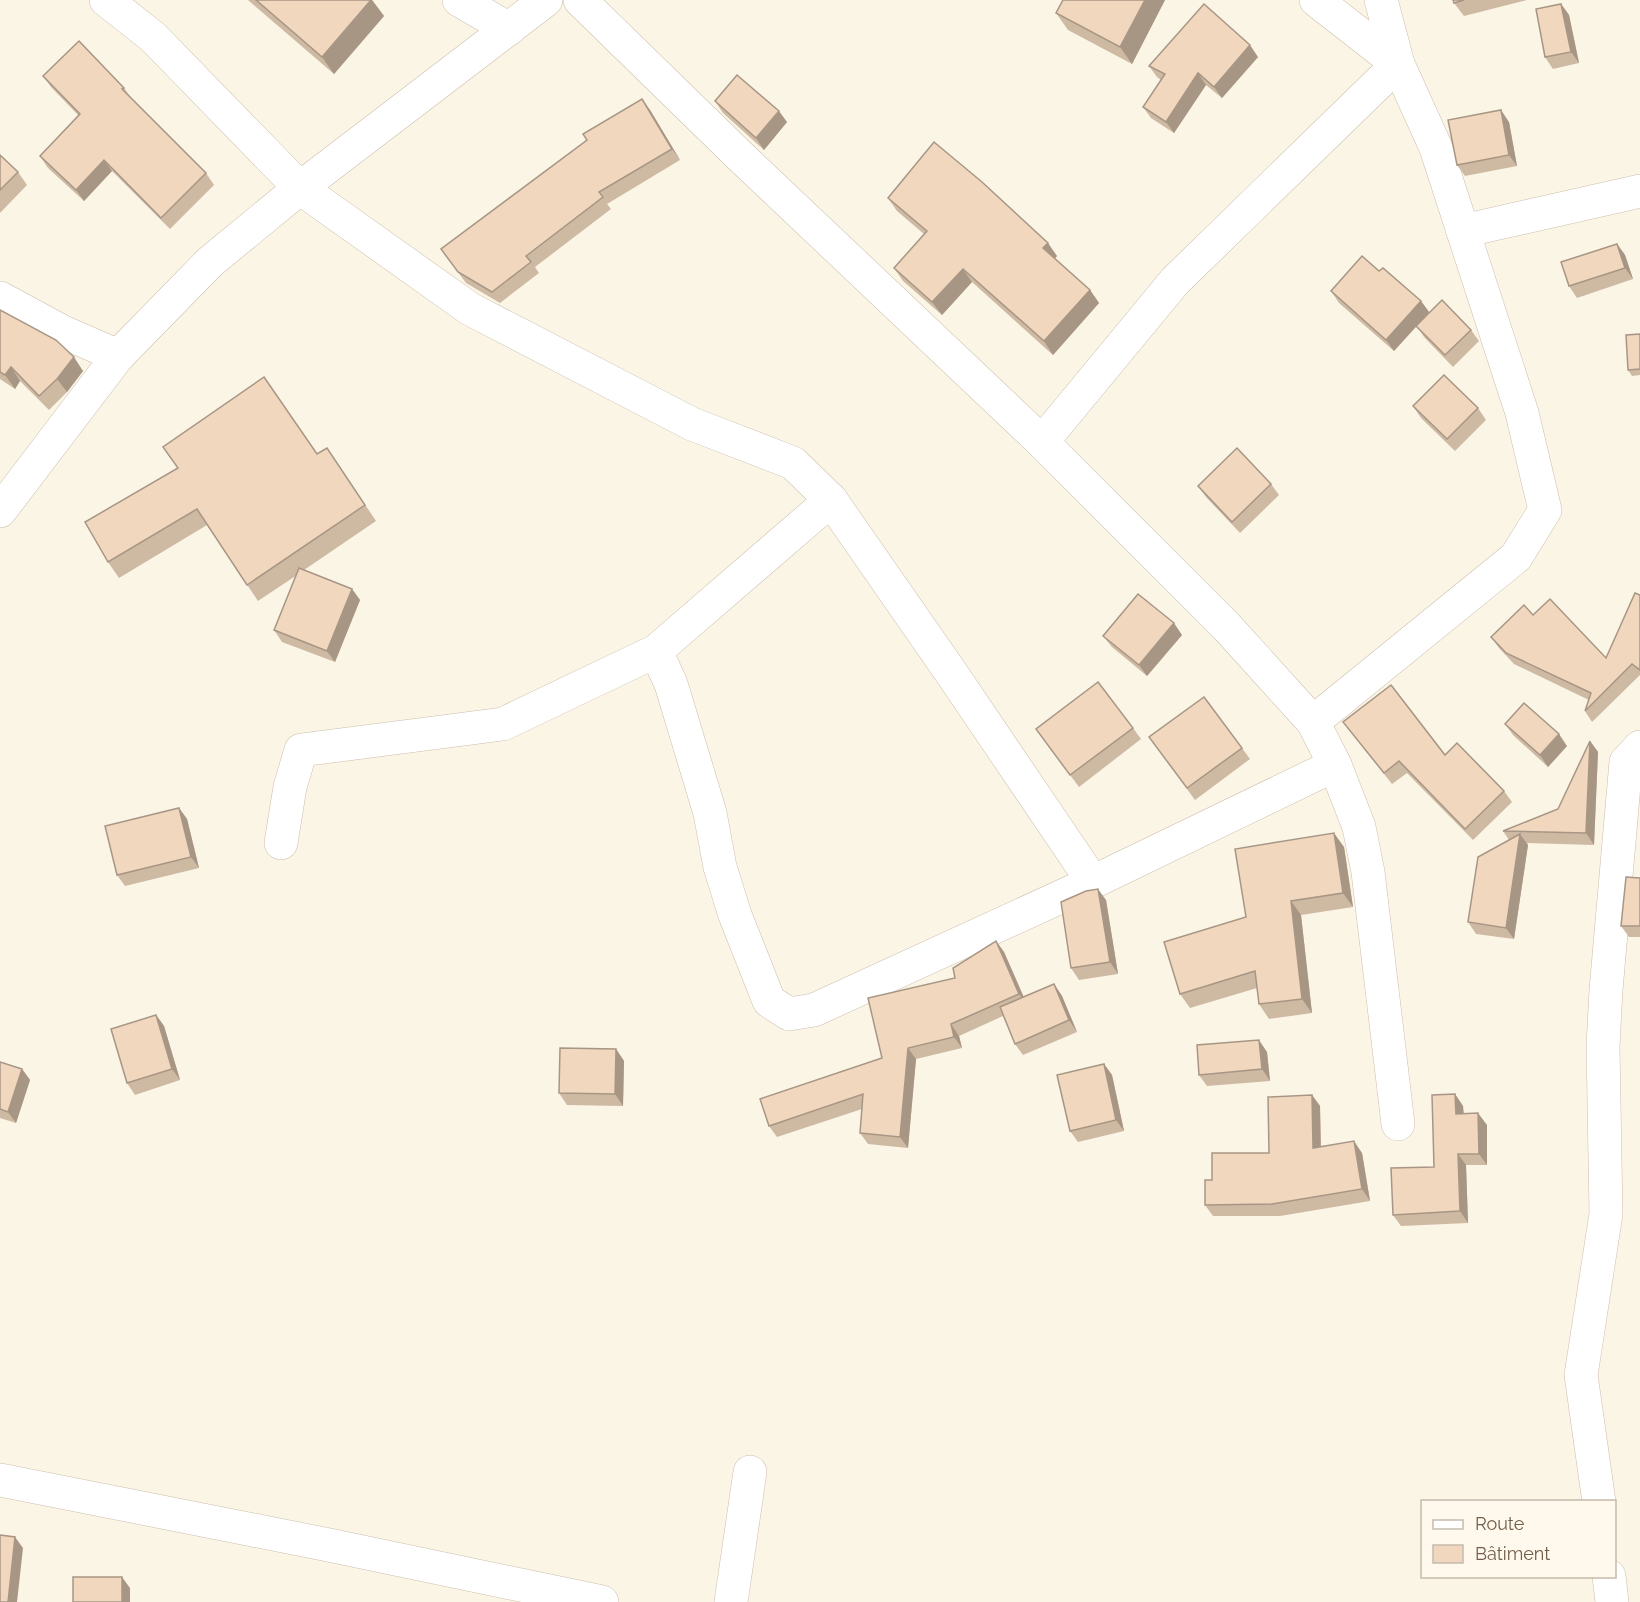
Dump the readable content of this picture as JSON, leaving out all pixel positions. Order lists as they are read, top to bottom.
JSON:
{
  "legend": ["Route", "Bâtiment"]
}
